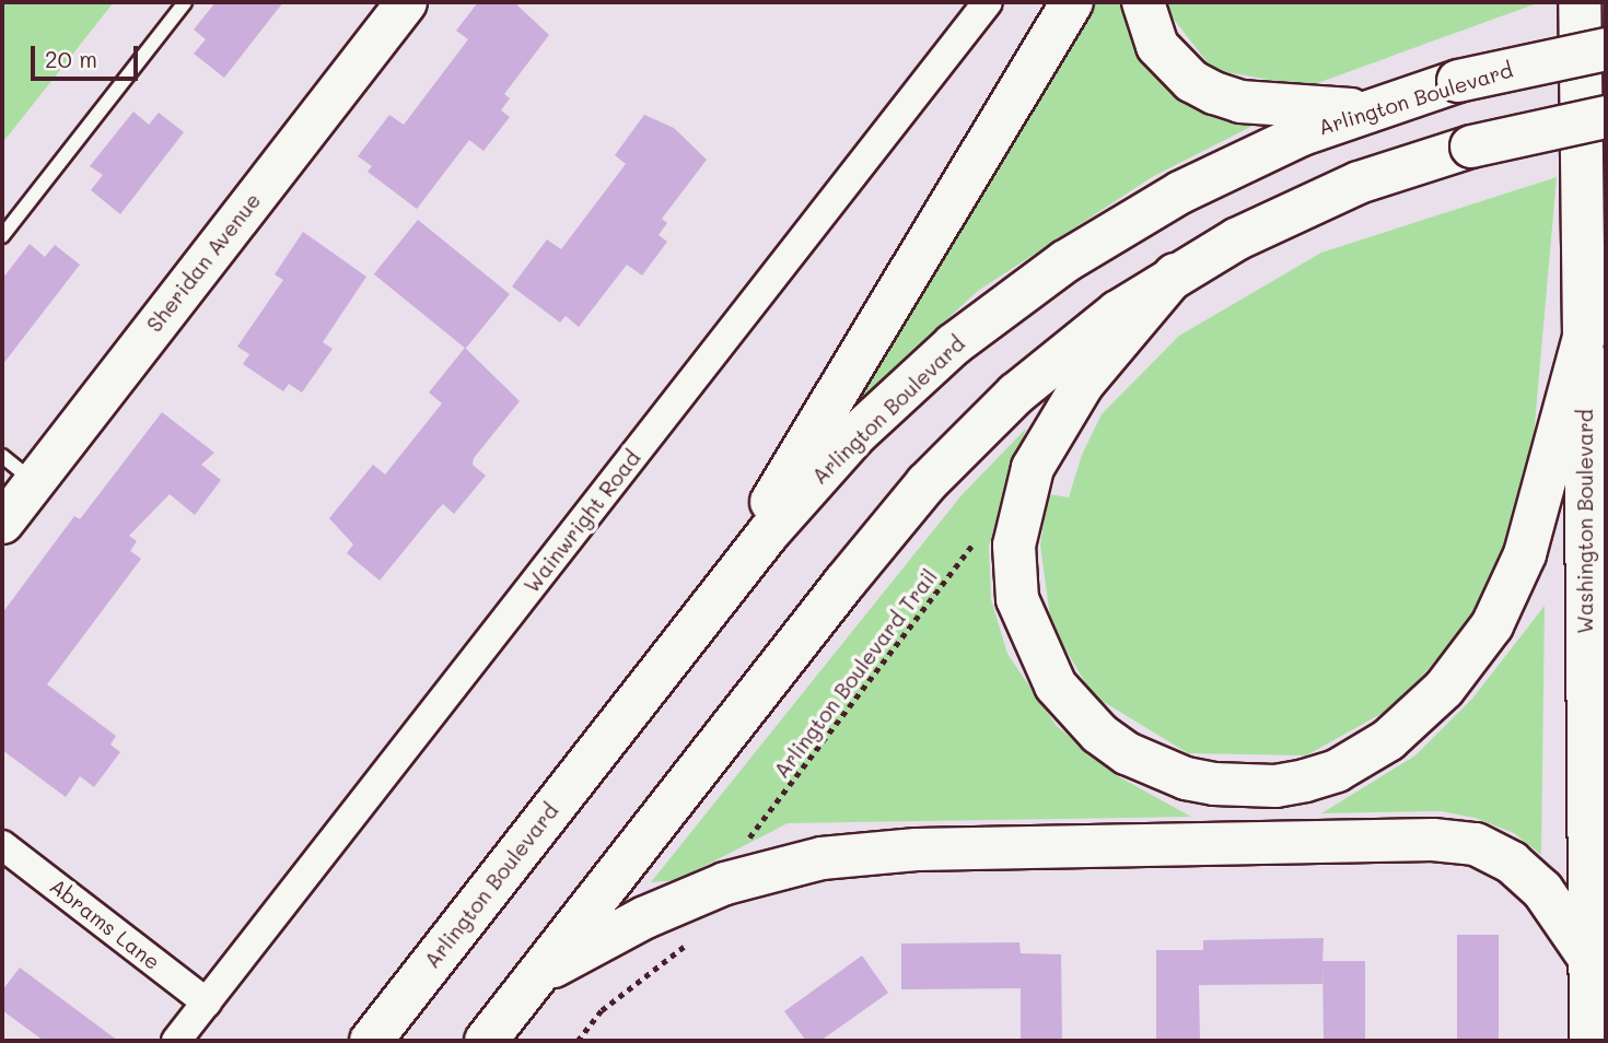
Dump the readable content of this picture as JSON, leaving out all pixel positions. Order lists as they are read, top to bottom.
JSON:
{
  "streets": {
    "main road": ["Arlington Boulevard", "Washington Boulevard"],
    "street": ["Sheridan Avenue", "Wainwright Road", "Abrams Lane"],
    "path": ["Arlington Boulevard Trail"]
  },
  "crossings": [
    ["Wainwright Road", "Abrams Lane"]
  ],
  "scale_bar": "20 m"
}
